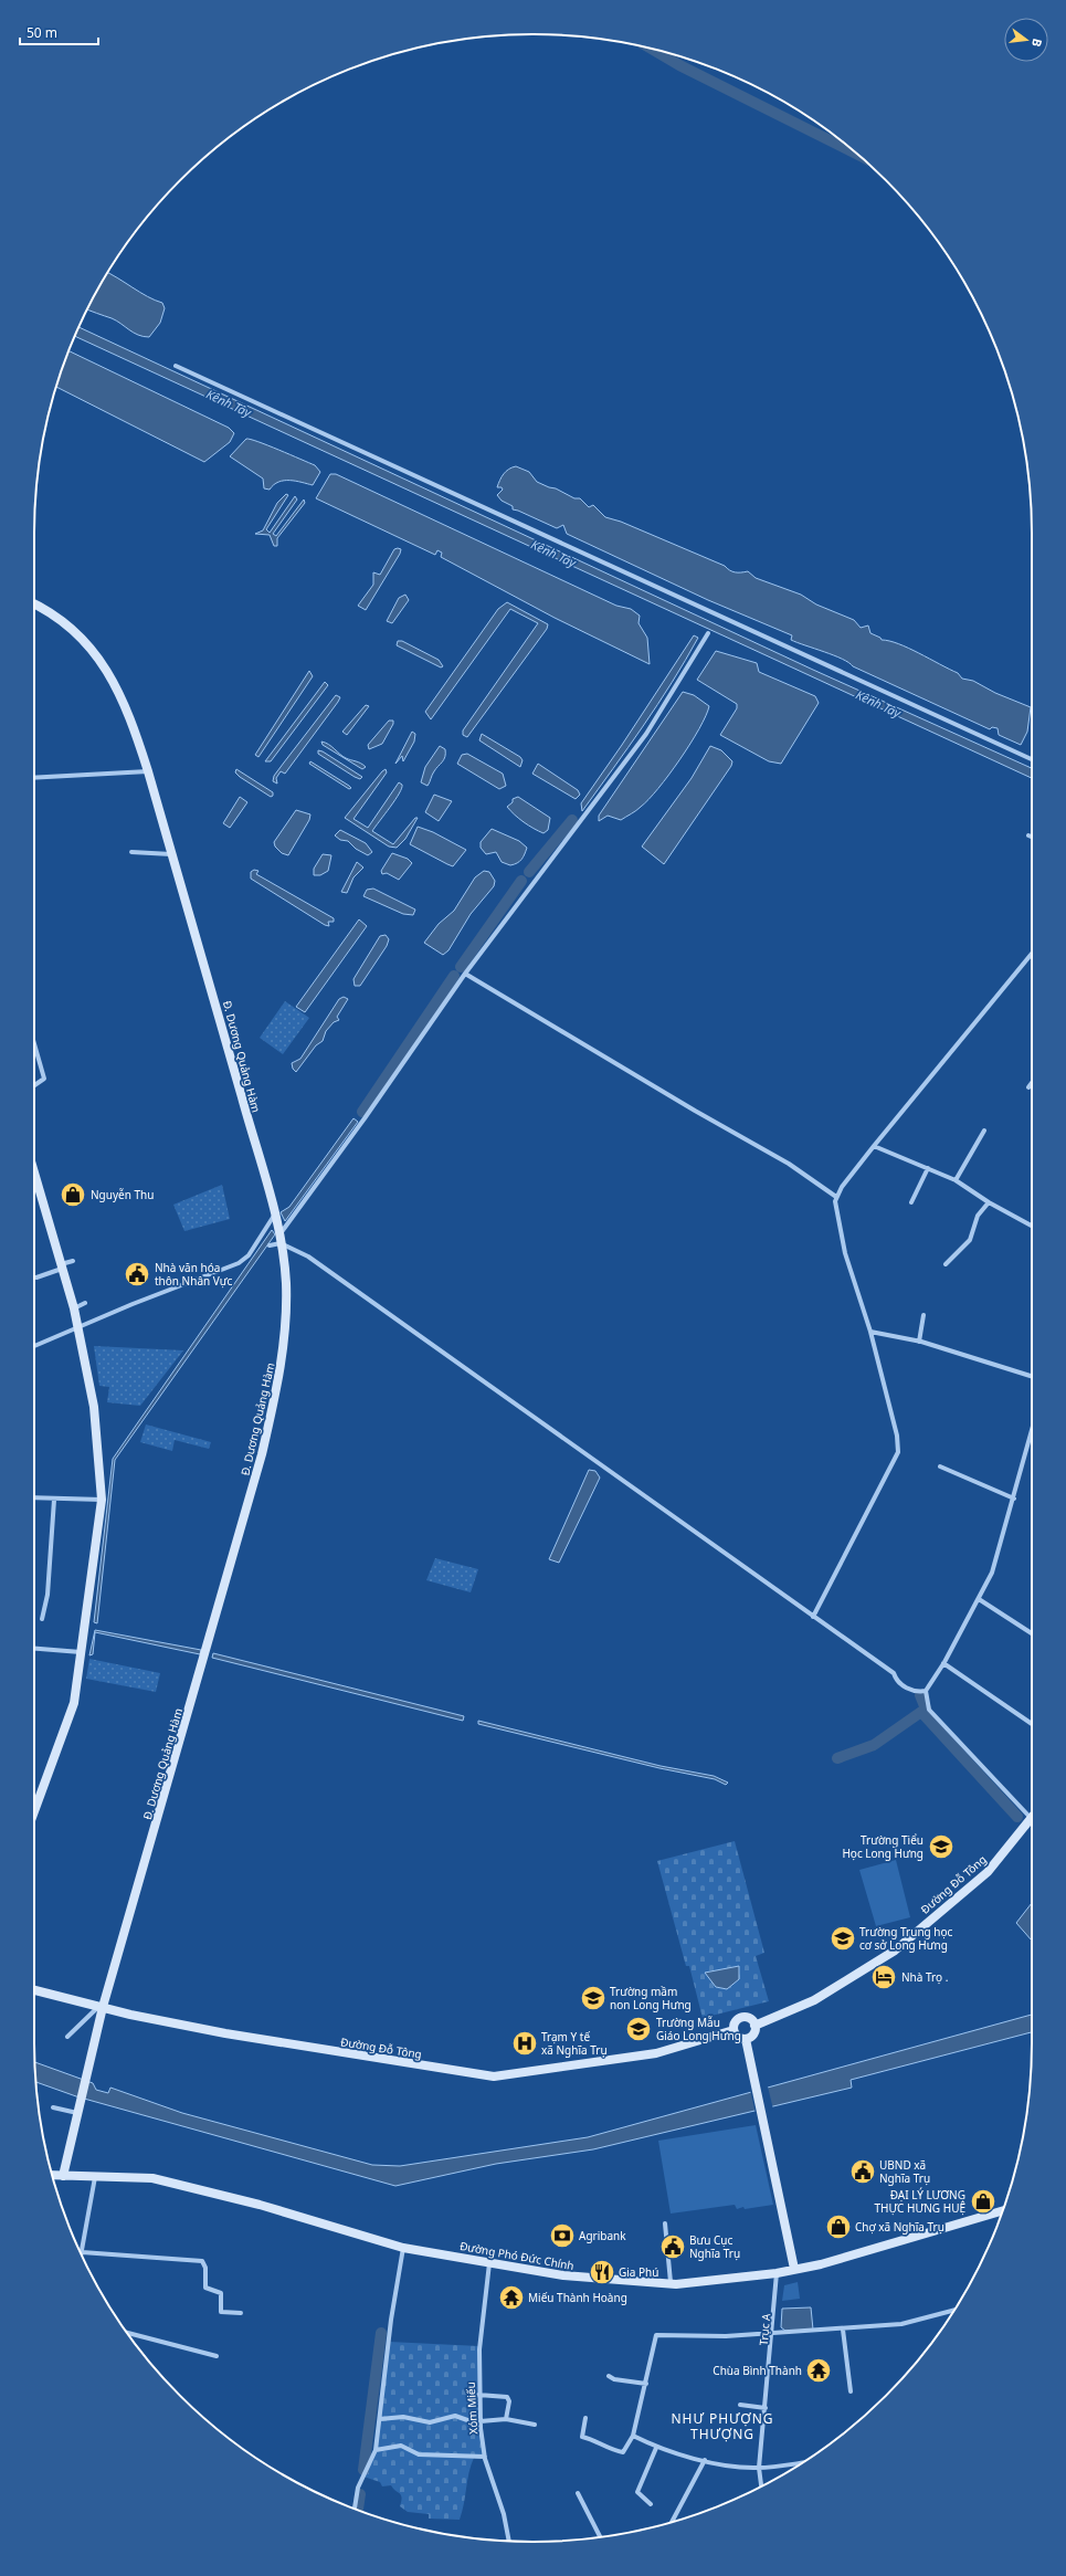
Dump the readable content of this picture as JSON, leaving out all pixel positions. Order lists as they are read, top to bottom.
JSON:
{
  "streets": {
    "main road": ["Đ. Dương Quảng Hàm", "Đường Đỗ Tông", "Đường Phó Đức Chính"],
    "street": ["Trục A", "Xóm Miếu"]
  },
  "crossings": [
    ["Đ. Dương Quảng Hàm", "Đường Đỗ Tông"],
    ["Đ. Dương Quảng Hàm", "Đường Phó Đức Chính"],
    ["Đường Phó Đức Chính", "Trục A"],
    ["Đường Phó Đức Chính", "Xóm Miếu"]
  ],
  "districts": ["NHƯ PHƯỢNG THƯỢNG"],
  "water": ["Kênh Tây"],
  "places": {
    "shop": ["Nguyễn Thu", "ĐẠI LÝ LƯƠNG THỰC HƯNG HUỆ", "Chợ xã Nghĩa Trụ"],
    "public building": ["Nhà văn hóa thôn Nhân Vực", "UBND xã Nghĩa Trụ", "Bưu Cục Nghĩa Trụ"],
    "school or university": [
      "Trường Tiểu Học Long Hưng",
      "Trường Trung học cơ sở Long Hưng",
      "Trường mầm non Long Hưng",
      "Trường Mẫu Giáo Long Hưng"
    ],
    "hotel": ["Nhà Trọ ."],
    "hospital": ["Trạm Y tế xã Nghĩa Trụ"],
    "bank": ["Agribank"],
    "restaurant": ["Gia Phú"],
    "temple": ["Miếu Thành Hoàng", "Chùa Bình Thành"]
  },
  "scale_bar": "50 m",
  "north": "right"
}
